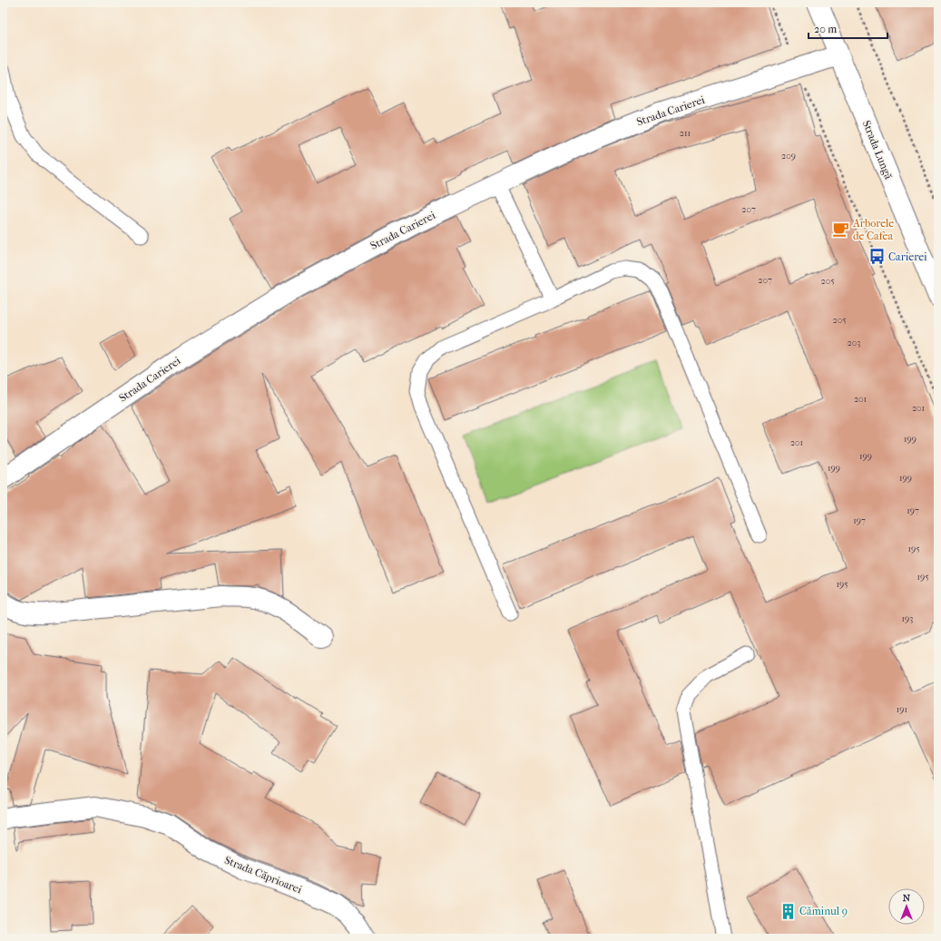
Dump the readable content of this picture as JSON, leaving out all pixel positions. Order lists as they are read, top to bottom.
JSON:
{
  "streets": {
    "street": ["Strada Carierei", "Strada Lungă", "Strada Căprioarei"]
  },
  "crossings": [
    ["Strada Carierei", "Strada Lungă"]
  ],
  "places": {
    "cafe": ["Arborele de Cafea"],
    "bus stop": ["Carierei"],
    "building": ["Căminul 9"]
  },
  "house_numbers": [
    "211",
    "209",
    "207",
    "207",
    "205",
    "205",
    "203",
    "201",
    "201",
    "199",
    "201",
    "199",
    "199",
    "199",
    "197",
    "197",
    "195",
    "195",
    "195",
    "193",
    "191"
  ],
  "scale_bar": "20 m",
  "north": "top"
}
